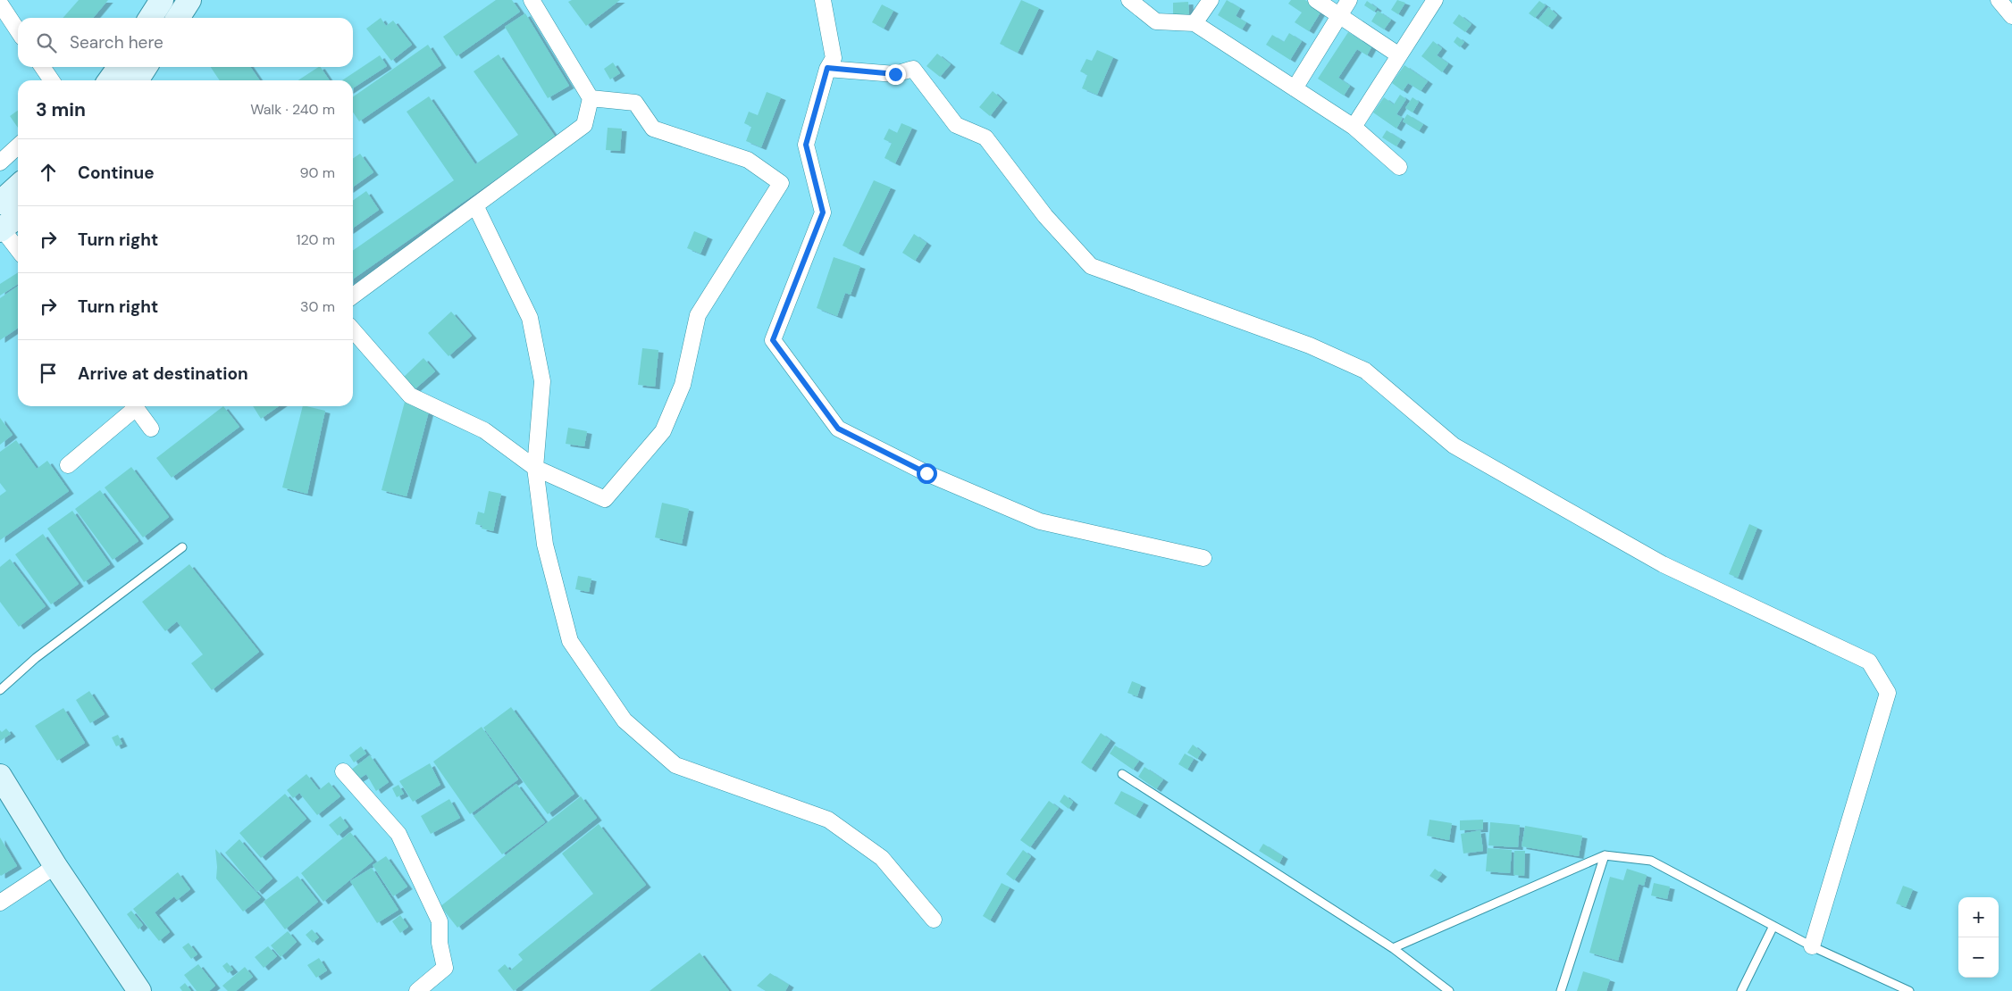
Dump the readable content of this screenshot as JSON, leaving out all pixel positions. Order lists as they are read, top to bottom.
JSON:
{
  "page": {
    "search": "Search here",
    "heading": ["3 min", "Walk · 240 m"],
    "list": [
      ["Continue", "90 m"],
      ["Turn right", "120 m"],
      ["Turn right", "30 m"],
      "Arrive at destination"
    ],
    "map_buttons": ["+", "−"]
  }
}
